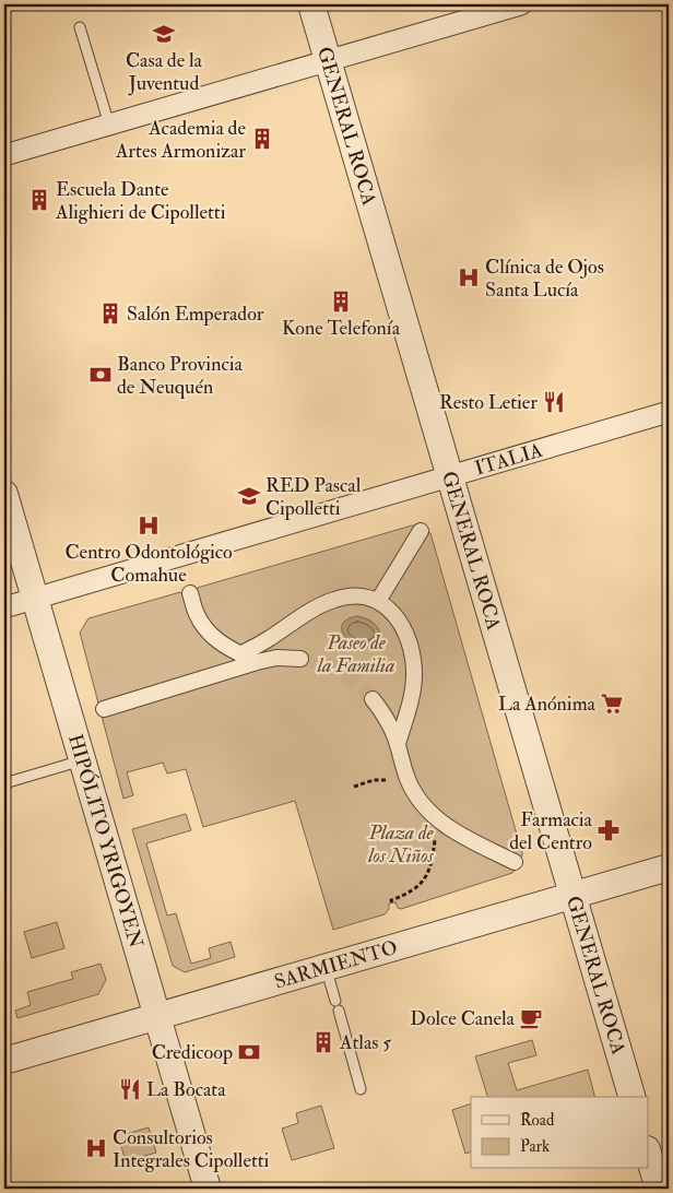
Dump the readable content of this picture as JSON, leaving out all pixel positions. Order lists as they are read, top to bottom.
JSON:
{
  "streets": {
    "street": [
      "GENERAL ROCA",
      "ITALIA",
      "HIPÓLITO YRIGOYEN",
      "SARMIENTO"
    ]
  },
  "crossings": [
    ["GENERAL ROCA", "ITALIA"],
    ["GENERAL ROCA", "SARMIENTO"],
    ["ITALIA", "HIPÓLITO YRIGOYEN"],
    ["HIPÓLITO YRIGOYEN", "SARMIENTO"]
  ],
  "parks": ["Paseo de la Familia", "Plaza de los Niños"],
  "places": {
    "school or university": ["Casa de la Juventud", "RED Pascal Cipolletti"],
    "building": [
      "Academia de Artes Armonizar",
      "Escuela Dante Alighieri de Cipolletti",
      "Kone Telefonía",
      "Salón Emperador",
      "Atlas 5"
    ],
    "hospital": ["Clínica de Ojos Santa Lucía", "Centro Odontológico Comahue", "Consultorios Integrales Cipolletti"],
    "bank": ["Banco Provincia de Neuquén", "Credicoop"],
    "restaurant": ["Resto Letier", "La Bocata"],
    "supermarket": ["La Anónima"],
    "pharmacy": ["Farmacia del Centro"],
    "cafe": ["Dolce Canela"]
  },
  "legend": ["Road", "Park"]
}
